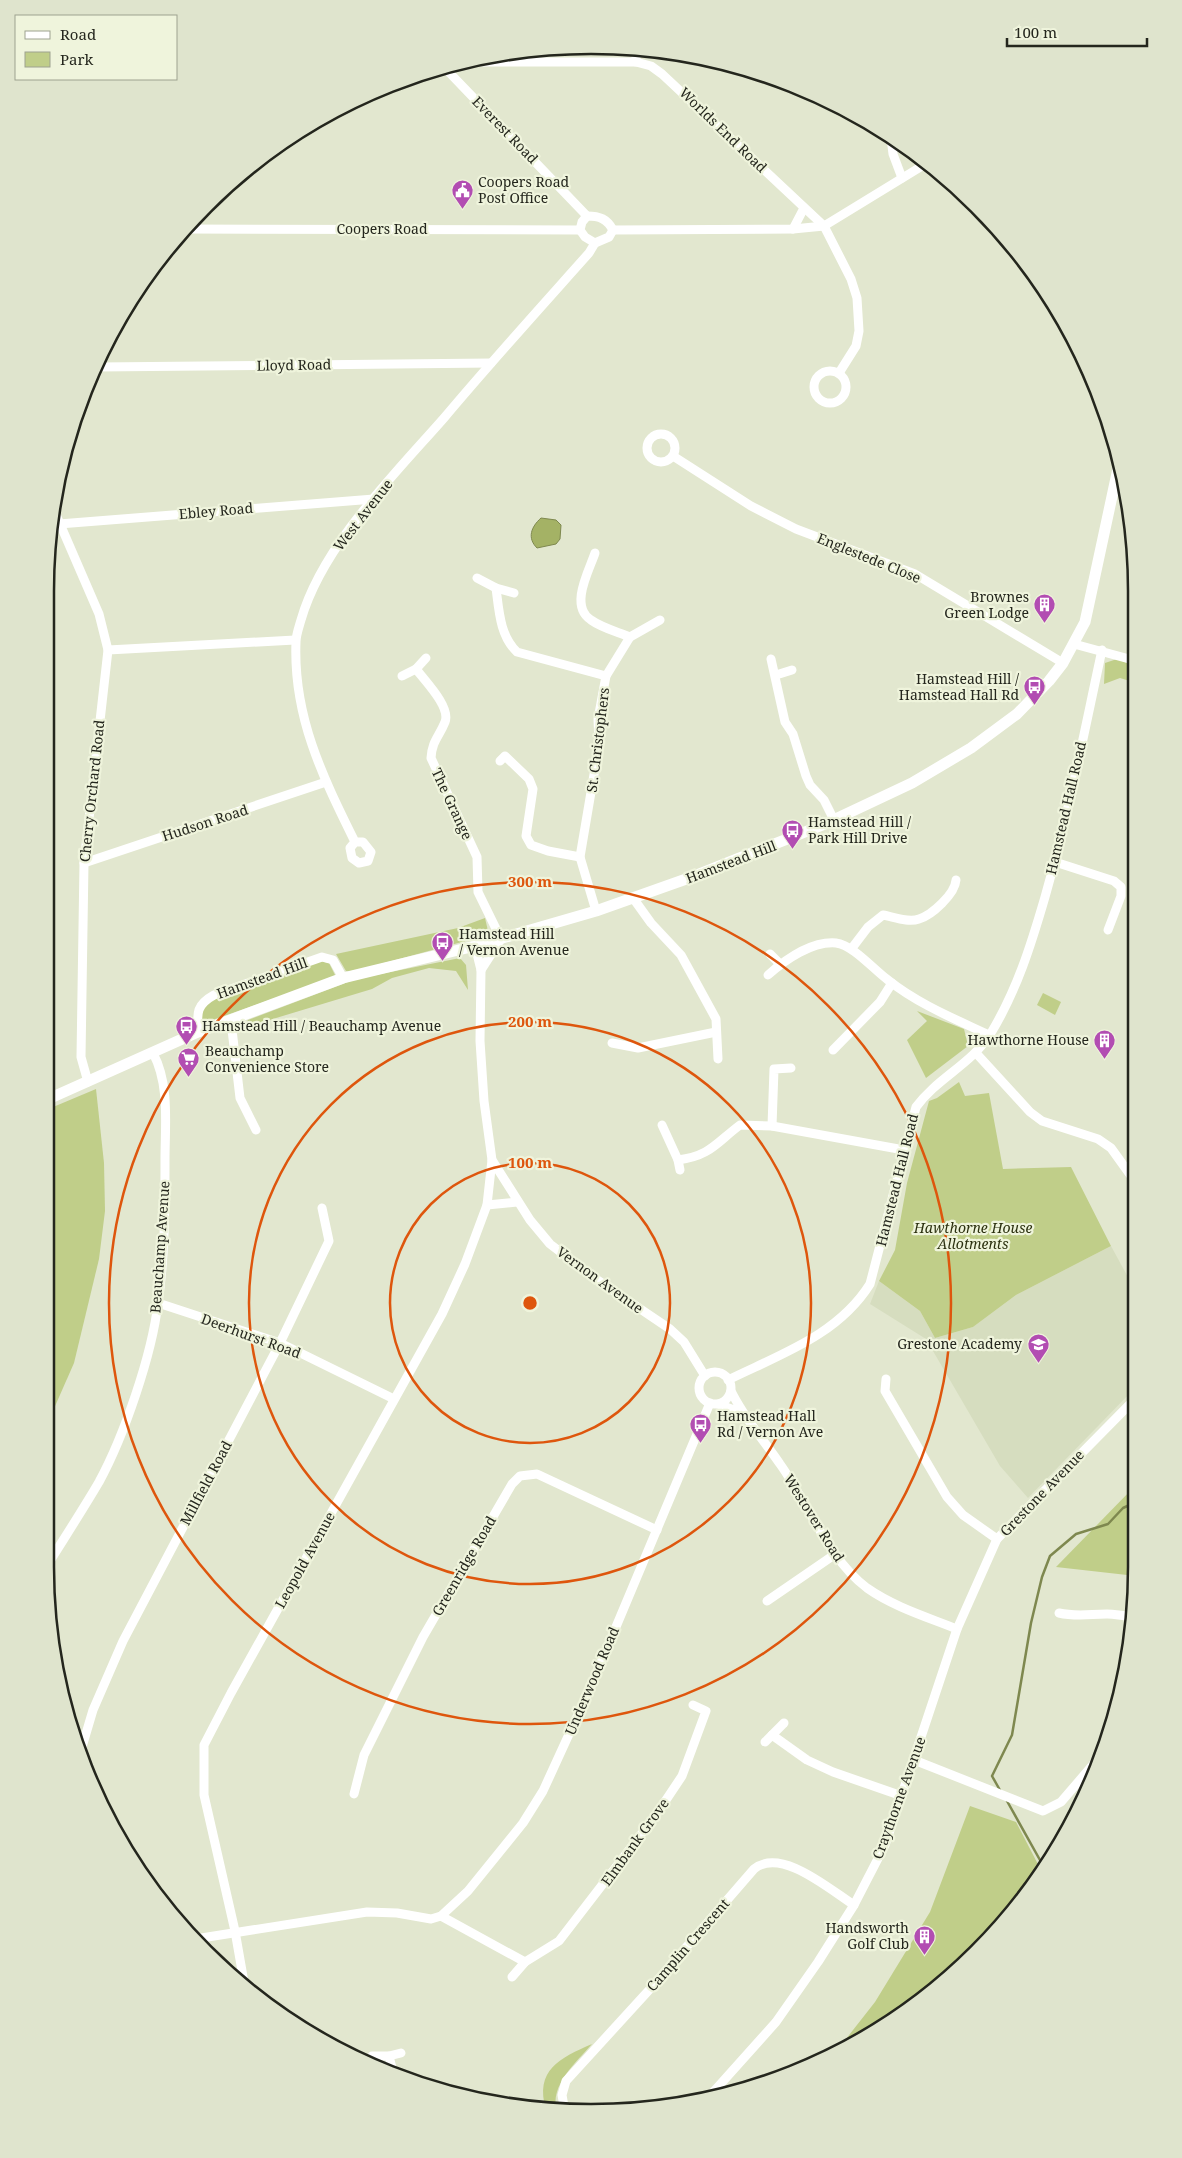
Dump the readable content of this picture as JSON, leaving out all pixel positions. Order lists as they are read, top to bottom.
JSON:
{
  "streets": {
    "main road": ["Hamstead Hill"],
    "street": [
      "Everest Road",
      "Worlds End Road",
      "Coopers Road",
      "Lloyd Road",
      "Ebley Road",
      "West Avenue",
      "Englestede Close",
      "St. Christophers",
      "Cherry Orchard Road",
      "The Grange",
      "Hamstead Hall Road",
      "Hudson Road",
      "Beauchamp Avenue",
      "Vernon Avenue",
      "Deerhurst Road",
      "Millfield Road",
      "Grestone Avenue",
      "Westover Road",
      "Leopold Avenue",
      "Greenridge Road",
      "Underwood Road",
      "Craythorne Avenue",
      "Elmbank Grove",
      "Camplin Crescent"
    ]
  },
  "crossings": [
    ["Everest Road", "Coopers Road"],
    ["Everest Road", "West Avenue"],
    ["Coopers Road", "West Avenue"],
    ["Lloyd Road", "West Avenue"],
    ["Ebley Road", "West Avenue"],
    ["Ebley Road", "Cherry Orchard Road"],
    ["West Avenue", "Hudson Road"],
    ["Englestede Close", "Hamstead Hill"],
    ["St. Christophers", "Hamstead Hill"],
    ["Cherry Orchard Road", "Hudson Road"],
    ["Cherry Orchard Road", "Hamstead Hill"],
    ["The Grange", "Hamstead Hill"],
    ["Hamstead Hall Road", "Vernon Avenue"],
    ["Hamstead Hall Road", "Westover Road"],
    ["Hamstead Hall Road", "Underwood Road"],
    ["Hamstead Hill", "Beauchamp Avenue"],
    ["Hamstead Hill", "Vernon Avenue"],
    ["Beauchamp Avenue", "Deerhurst Road"],
    ["Vernon Avenue", "Westover Road"],
    ["Vernon Avenue", "Leopold Avenue"],
    ["Vernon Avenue", "Underwood Road"],
    ["Deerhurst Road", "Millfield Road"],
    ["Deerhurst Road", "Leopold Avenue"],
    ["Grestone Avenue", "Westover Road"],
    ["Grestone Avenue", "Craythorne Avenue"],
    ["Westover Road", "Underwood Road"],
    ["Westover Road", "Craythorne Avenue"],
    ["Greenridge Road", "Underwood Road"],
    ["Craythorne Avenue", "Camplin Crescent"]
  ],
  "parks": ["Hawthorne House Allotments"],
  "places": {
    "public building": ["Coopers Road Post Office"],
    "building": ["Brownes Green Lodge", "Hawthorne House", "Handsworth Golf Club"],
    "bus stop": [
      "Hamstead Hill / Hamstead Hall Rd",
      "Hamstead Hill / Park Hill Drive",
      "Hamstead Hill / Vernon Avenue",
      "Hamstead Hill / Beauchamp Avenue",
      "Hamstead Hall Rd / Vernon Ave"
    ],
    "supermarket": ["Beauchamp Convenience Store"],
    "school or university": ["Grestone Academy"]
  },
  "legend": ["Road", "Park"],
  "scale_bar": "100 m",
  "rings": ["300 m", "200 m", "100 m"]
}
